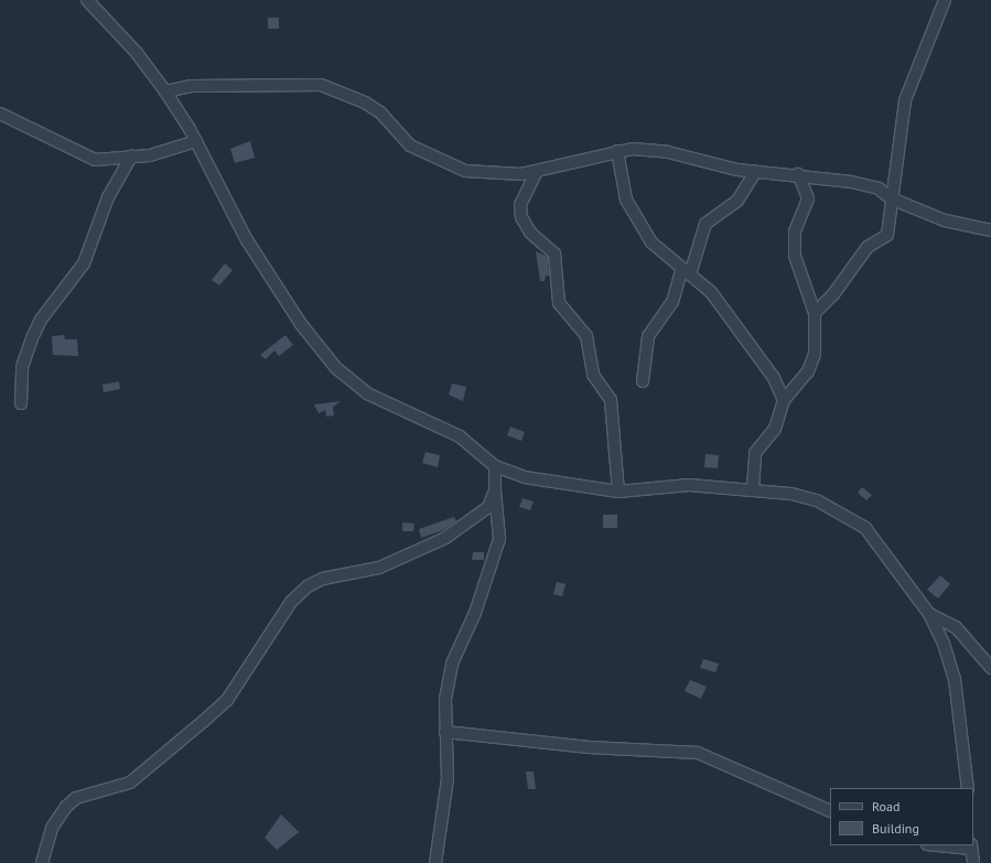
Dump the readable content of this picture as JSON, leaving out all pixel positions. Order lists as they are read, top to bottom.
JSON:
{
  "legend": ["Road", "Building"]
}
